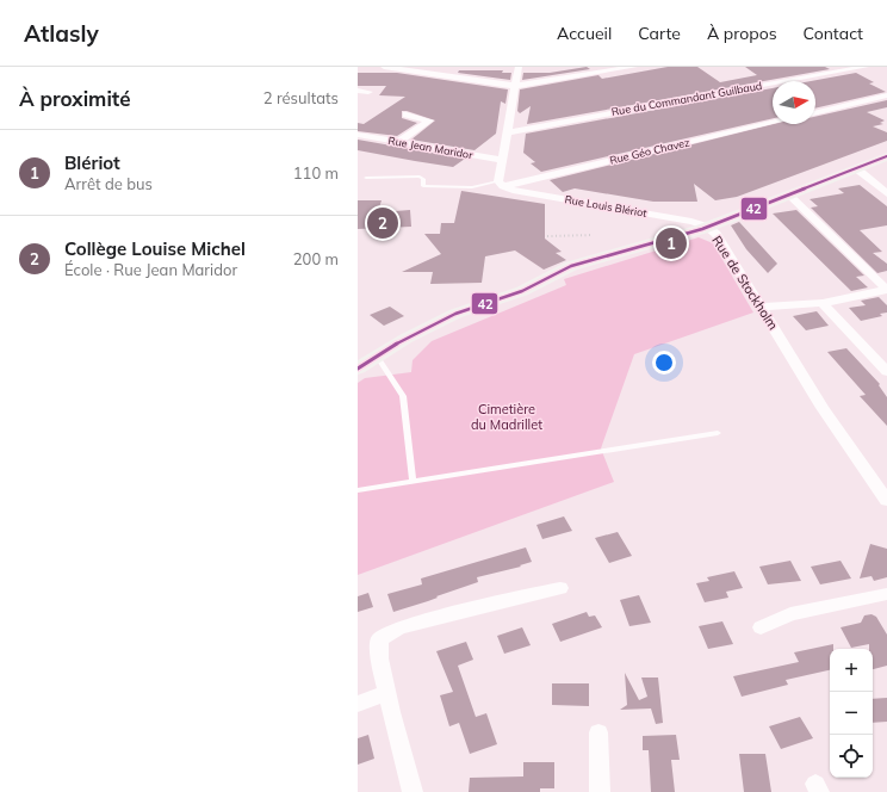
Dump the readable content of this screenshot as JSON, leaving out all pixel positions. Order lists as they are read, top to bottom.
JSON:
{
  "streets": {
    "street": [
      "Rue du Commandant Guilbaud",
      "Rue Jean Maridor",
      "Rue Géo Chavez",
      "Rue Louis Blériot",
      "Rue de Stockholm"
    ]
  },
  "crossings": [
    ["Rue Géo Chavez", "Rue Louis Blériot"],
    ["Rue Louis Blériot", "Rue de Stockholm"]
  ],
  "parks": ["Cimetière du Madrillet"],
  "lines": ["transit line 42"],
  "north": "right",
  "page": {
    "header": "Atlasly",
    "nav": [
      "Accueil",
      "Carte",
      "À propos",
      "Contact"
    ],
    "heading": ["À proximité", "2 résultats"],
    "list": [
      {
        "mark": "1",
        "name": "Blériot",
        "note": "Arrêt de bus",
        "value": "110 m"
      },
      {
        "mark": "2",
        "name": "Collège Louise Michel",
        "note": "École · Rue Jean Maridor",
        "value": "200 m"
      }
    ],
    "pins": ["2", "1"],
    "map_buttons": ["+", "−"]
  }
}
